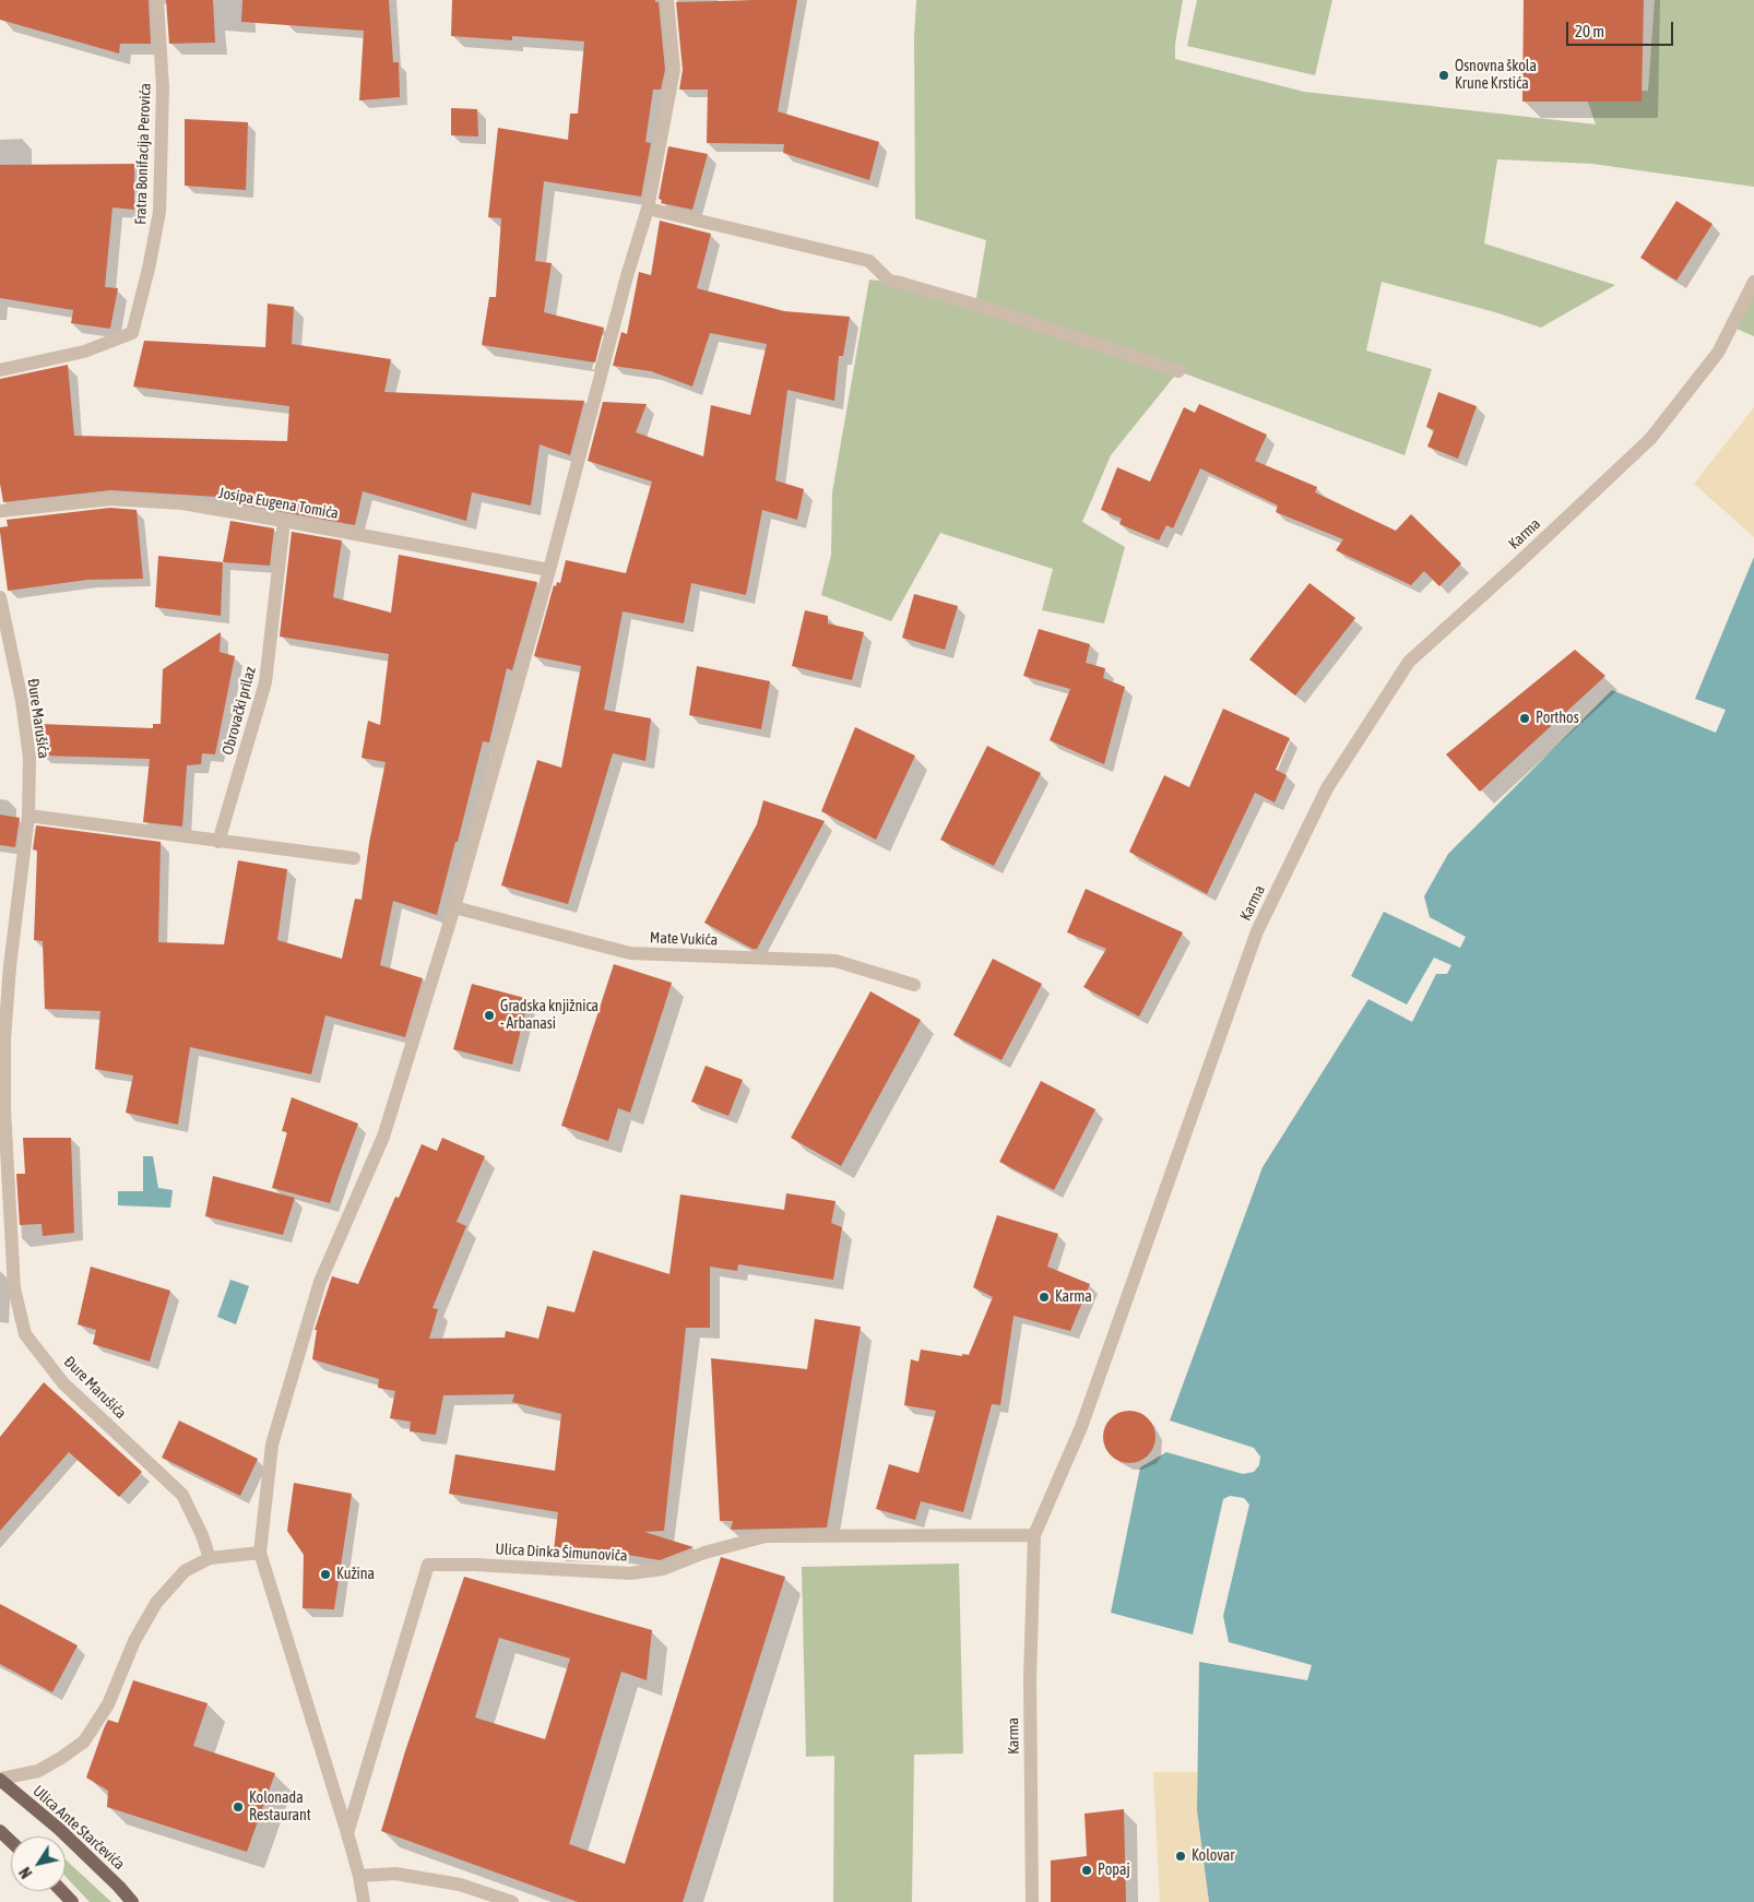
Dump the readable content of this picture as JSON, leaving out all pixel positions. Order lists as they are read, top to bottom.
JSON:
{
  "streets": {
    "main road": ["Ulica Ante Starčevića"],
    "street": [
      "Fratra Bonifacija Perovića",
      "Josipa Eugena Tomića",
      "Karma",
      "Obrovački prilaz",
      "Đure Marušića",
      "Mate Vukića",
      "Ulica Dinka Šimunoviča"
    ]
  },
  "crossings": [
    ["Josipa Eugena Tomića", "Obrovački prilaz"],
    ["Karma", "Ulica Dinka Šimunoviča"]
  ],
  "places": [
    "Osnovna škola Krune Krstića",
    "Porthos",
    "Gradska knjižnica - Arbanasi",
    "Karma",
    "Kužina",
    "Kolonada Restaurant",
    "Kolovar",
    "Popaj"
  ],
  "scale_bar": "20 m",
  "north": "bottom left"
}
